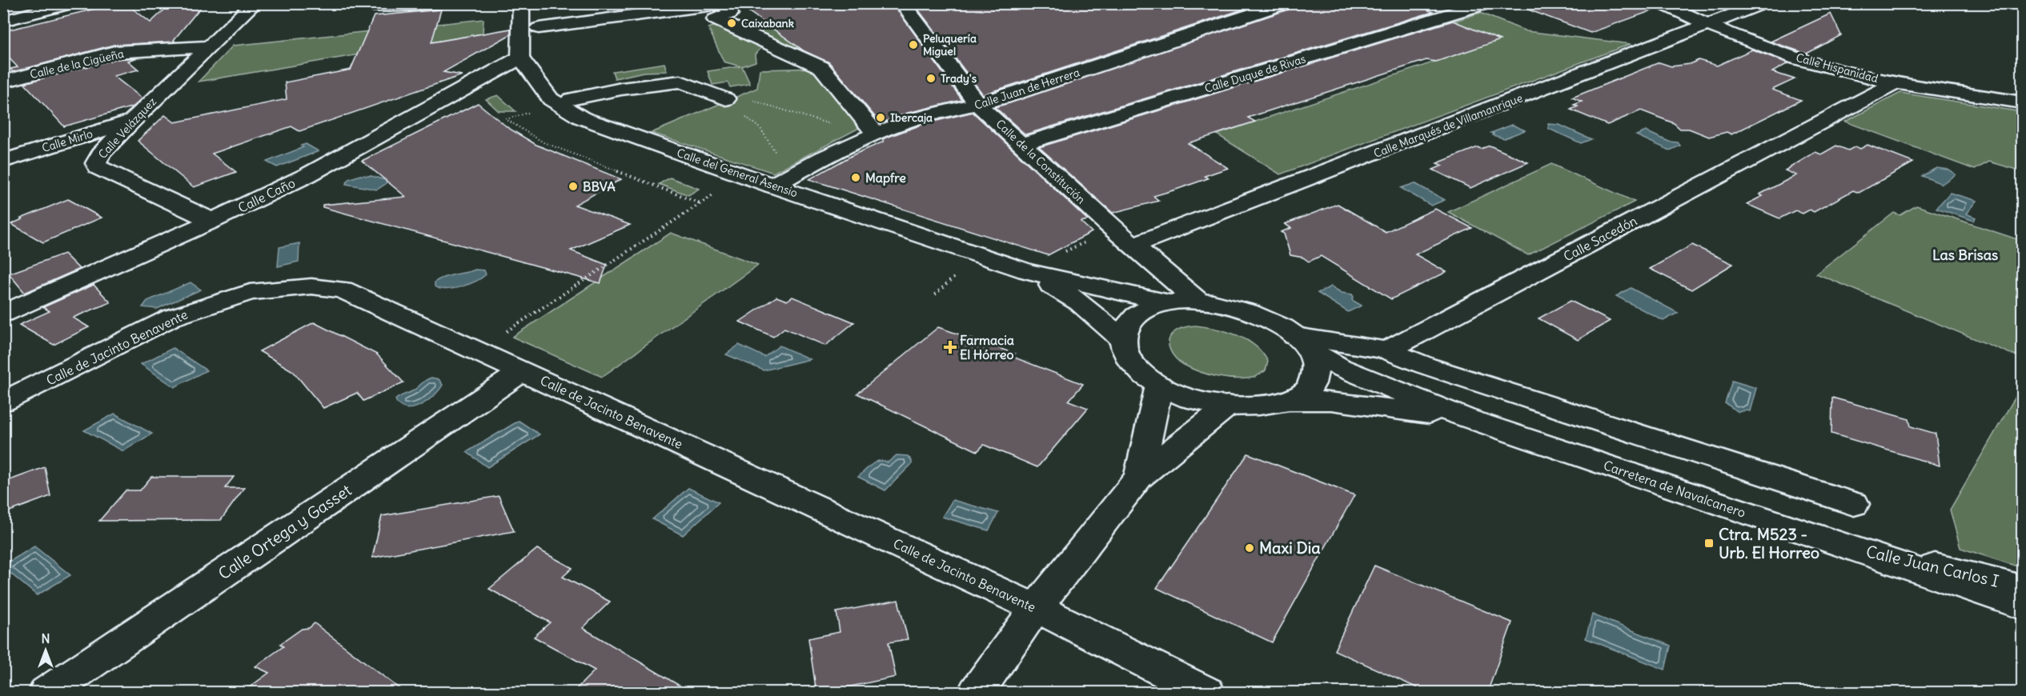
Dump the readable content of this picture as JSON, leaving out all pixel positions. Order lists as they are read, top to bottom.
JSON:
{
  "streets": {
    "street": [
      "Calle de la Cigüeña",
      "Calle Hispanidad",
      "Calle Duque de Rivas",
      "Calle Juan de Herrera",
      "Calle Marqués de Villamanrique",
      "Calle Velázquez",
      "Calle Mirlo",
      "Calle de la Constitución",
      "Calle del General Asensio",
      "Calle Caño",
      "Calle Sacedón",
      "Calle de Jacinto Benavente",
      "Carretera de Navalcanero",
      "Calle Ortega y Gasset",
      "Calle Juan Carlos I"
    ]
  },
  "crossings": [
    ["Calle de la Cigüeña", "Calle Velázquez"],
    ["Calle Hispanidad", "Calle Marqués de Villamanrique"],
    ["Calle Hispanidad", "Calle Sacedón"],
    ["Calle Duque de Rivas", "Calle de la Constitución"],
    ["Calle Juan de Herrera", "Calle de la Constitución"],
    ["Calle Juan de Herrera", "Calle del General Asensio"],
    ["Calle Marqués de Villamanrique", "Calle de la Constitución"],
    ["Calle Velázquez", "Calle Mirlo"],
    ["Calle Velázquez", "Calle Caño"],
    ["Calle del General Asensio", "Calle Caño"],
    ["Calle de Jacinto Benavente", "Calle Ortega y Gasset"],
    ["Carretera de Navalcanero", "Calle Juan Carlos I"]
  ],
  "districts": ["Las Brisas"],
  "places": {
    "other": [
      "Caixabank",
      "Peluquería Miguel",
      "Trady's",
      "Ibercaja",
      "Mapfre",
      "BBVA",
      "Maxi Dia"
    ],
    "health": ["Farmacia El Hórreo"],
    "transit": ["Ctra. M523 - Urb. El Horreo"]
  },
  "north": "top"
}
